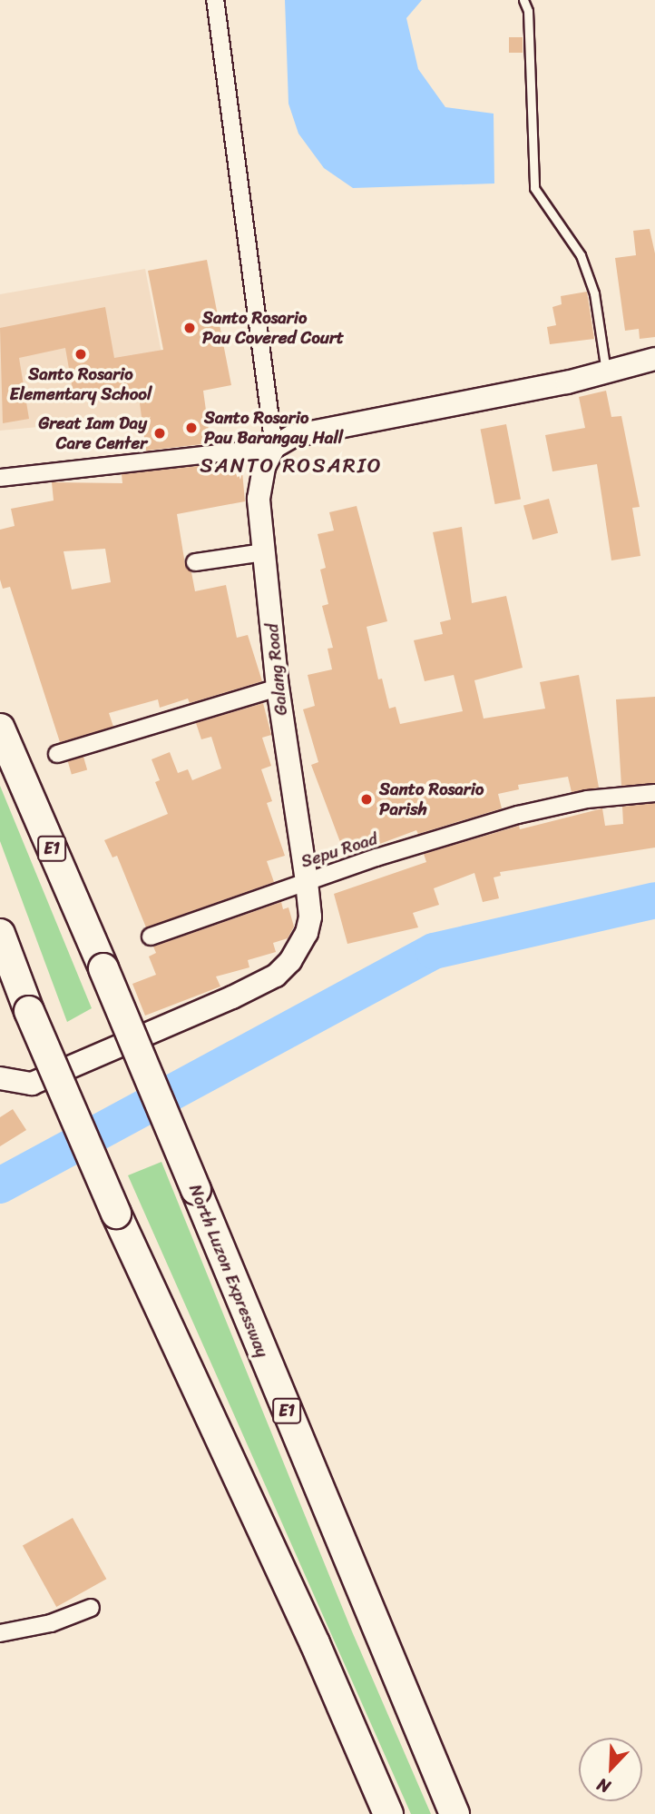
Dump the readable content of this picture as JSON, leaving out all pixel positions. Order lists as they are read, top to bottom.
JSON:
{
  "streets": {
    "highway": ["E1", "North Luzon Expressway"],
    "street": ["Galang Road", "Sepu Road"]
  },
  "crossings": [
    ["Galang Road", "Sepu Road"]
  ],
  "districts": ["SANTO ROSARIO"],
  "places": [
    "Santo Rosario Pau Covered Court",
    "Santo Rosario Elementary School",
    "Santo Rosario Pau Barangay Hall",
    "Great Iam Day Care Center",
    "Santo Rosario Parish"
  ],
  "north": "bottom left"
}
